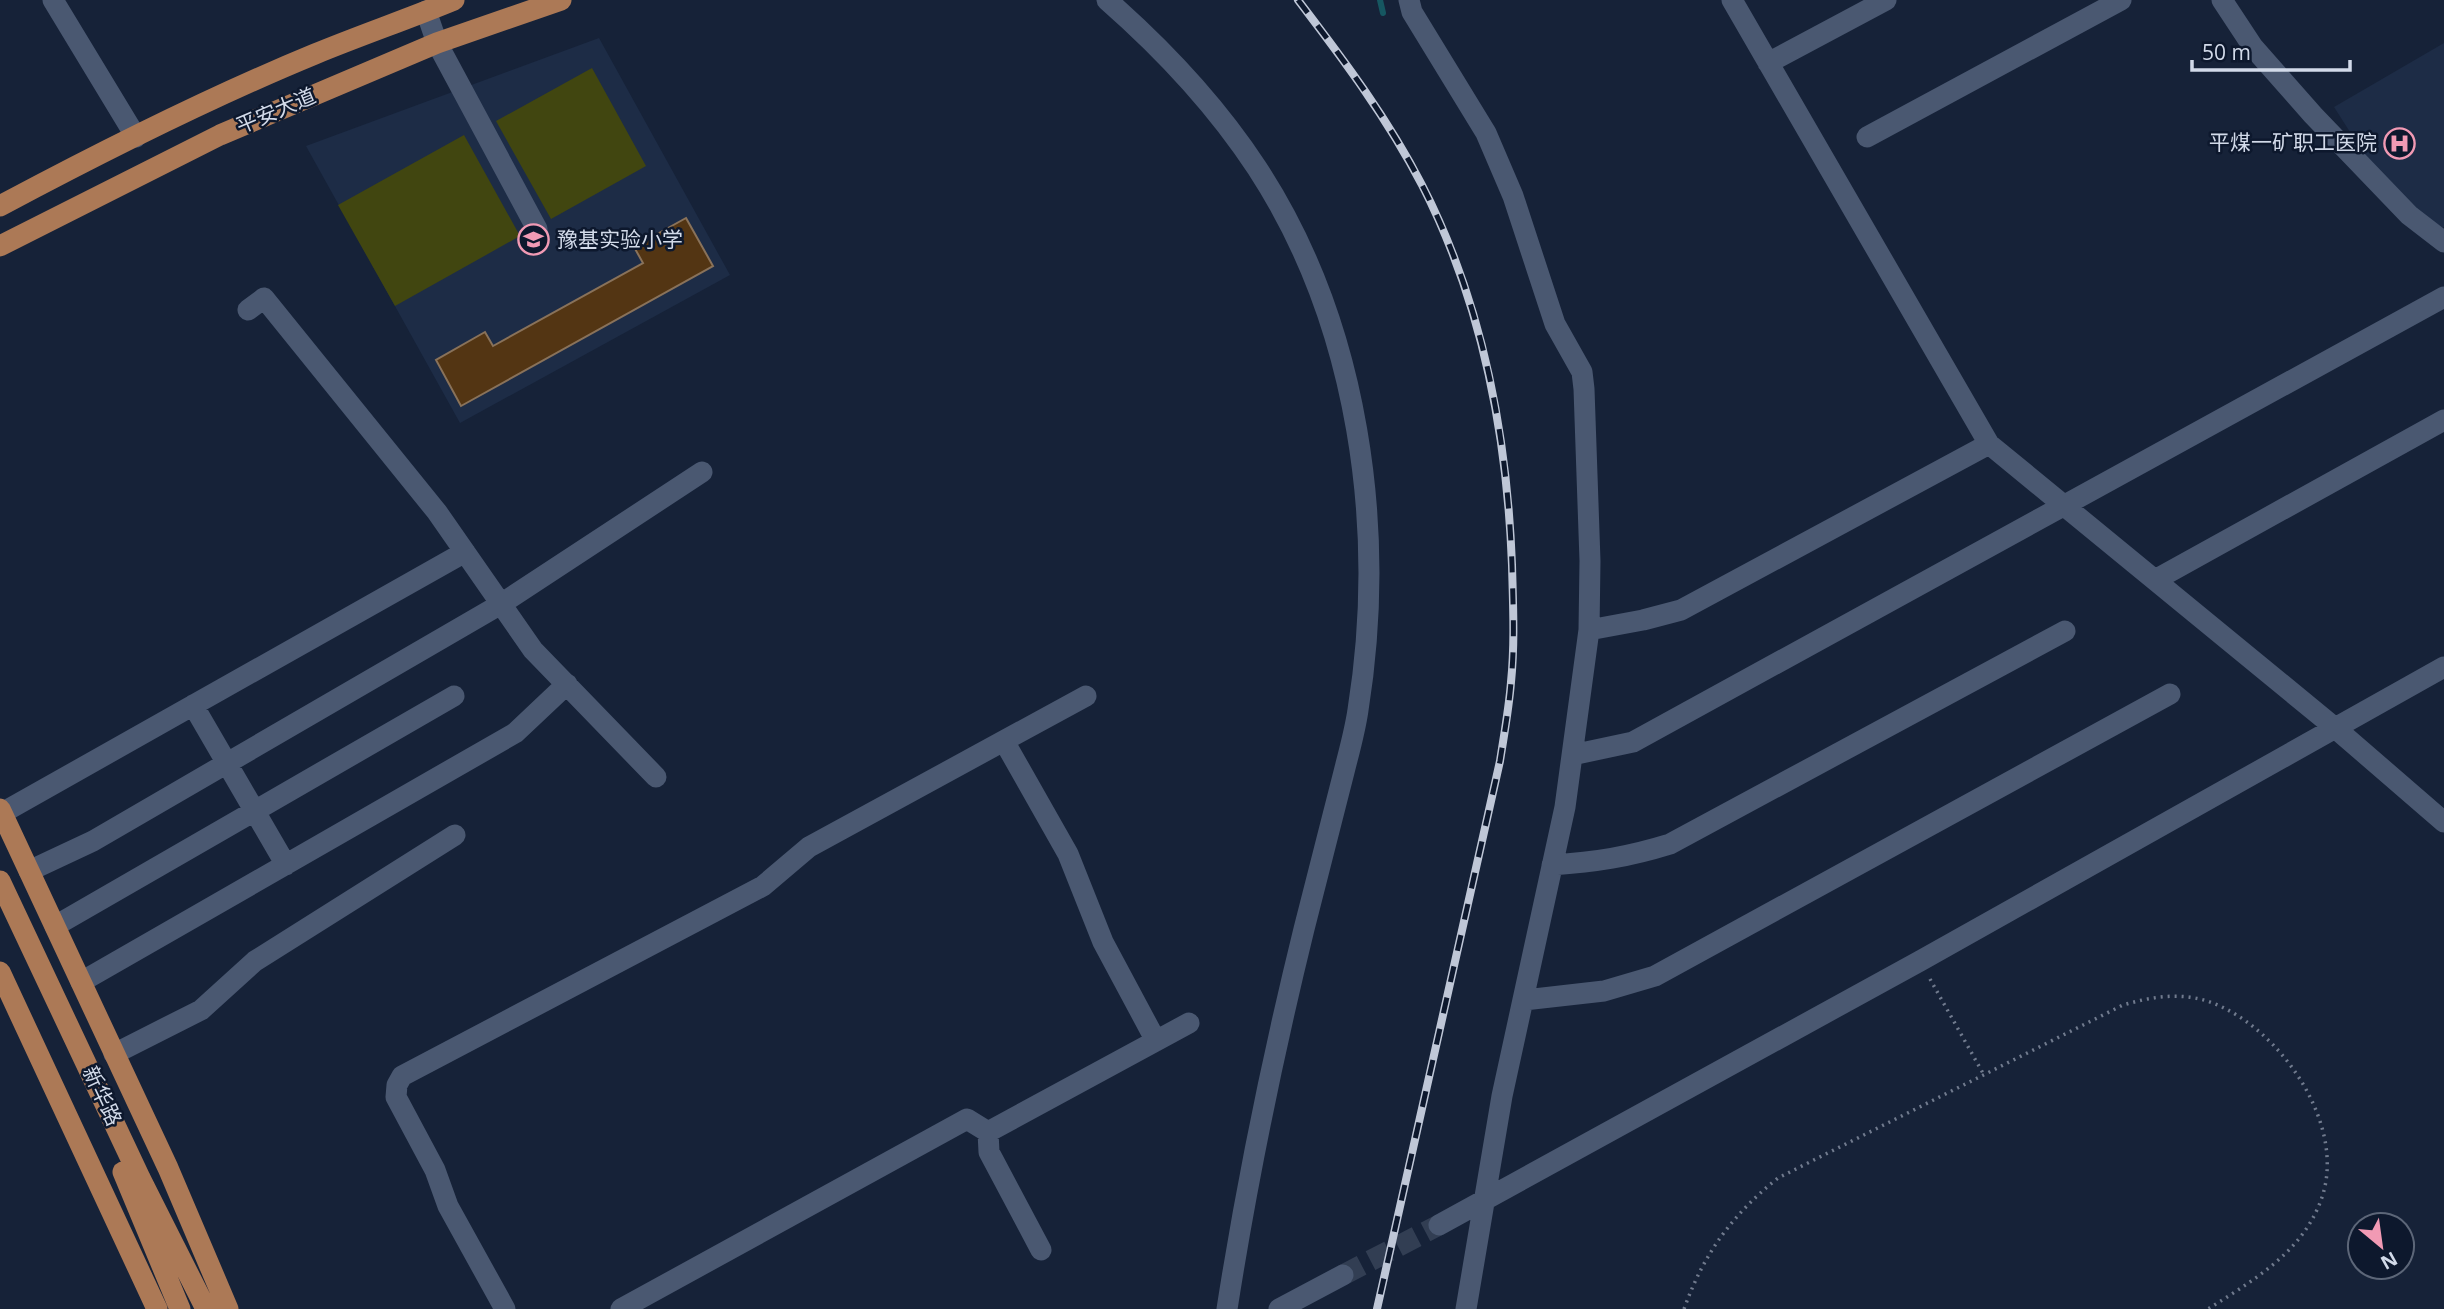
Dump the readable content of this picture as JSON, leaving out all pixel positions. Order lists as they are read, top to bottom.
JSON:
{
  "streets": {
    "main road": ["平安大道", "新华路"]
  },
  "places": {
    "hospital": ["平煤一矿职工医院"],
    "school or university": ["豫基实验小学"]
  },
  "scale_bar": "50 m",
  "north": "bottom right"
}
